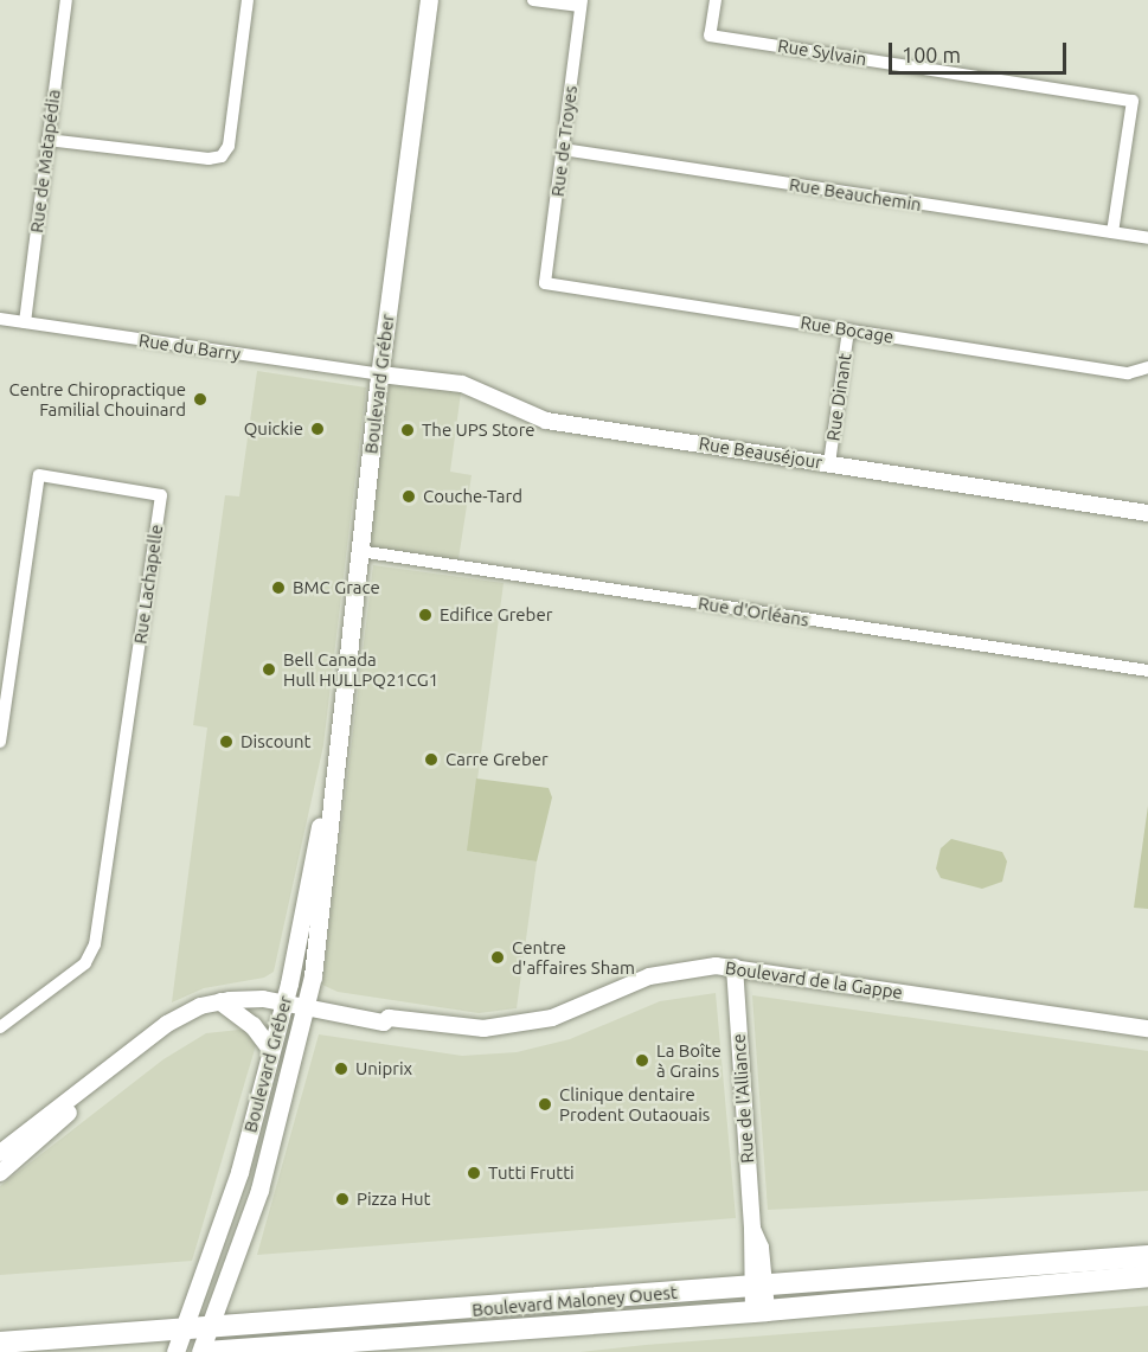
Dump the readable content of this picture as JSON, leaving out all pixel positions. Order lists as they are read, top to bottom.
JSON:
{
  "streets": {
    "main road": ["Boulevard Gréber", "Boulevard Maloney Ouest"],
    "street": [
      "Rue Sylvain",
      "Rue de Troyes",
      "Rue de Matapédia",
      "Rue Beauchemin",
      "Rue Bocage",
      "Rue du Barry",
      "Rue Dinant",
      "Rue Beauséjour",
      "Rue Lachapelle",
      "Rue d'Orléans",
      "Boulevard de la Gappe",
      "Rue de l'Alliance"
    ]
  },
  "crossings": [
    ["Rue Sylvain", "Rue Beauchemin"],
    ["Rue de Troyes", "Rue Beauchemin"],
    ["Rue de Troyes", "Rue Bocage"],
    ["Rue de Matapédia", "Rue du Barry"],
    ["Rue Bocage", "Rue Dinant"],
    ["Rue du Barry", "Boulevard Gréber"],
    ["Rue du Barry", "Rue Beauséjour"],
    ["Boulevard Gréber", "Rue Beauséjour"],
    ["Boulevard Gréber", "Rue d'Orléans"],
    ["Boulevard Gréber", "Boulevard de la Gappe"],
    ["Boulevard Gréber", "Boulevard Maloney Ouest"],
    ["Rue Dinant", "Rue Beauséjour"],
    ["Boulevard de la Gappe", "Rue de l'Alliance"],
    ["Rue de l'Alliance", "Boulevard Maloney Ouest"]
  ],
  "places": [
    "Centre Chiropractique Familial Chouinard",
    "Quickie",
    "The UPS Store",
    "Couche-Tard",
    "BMC Grace",
    "Edifice Greber",
    "Bell Canada Hull HULLPQ21CG1",
    "Discount",
    "Carre Greber",
    "Centre d'affaires Sham",
    "La Boîte à Grains",
    "Uniprix",
    "Clinique dentaire Prodent Outaouais",
    "Tutti Frutti",
    "Pizza Hut"
  ],
  "scale_bar": "100 m"
}
